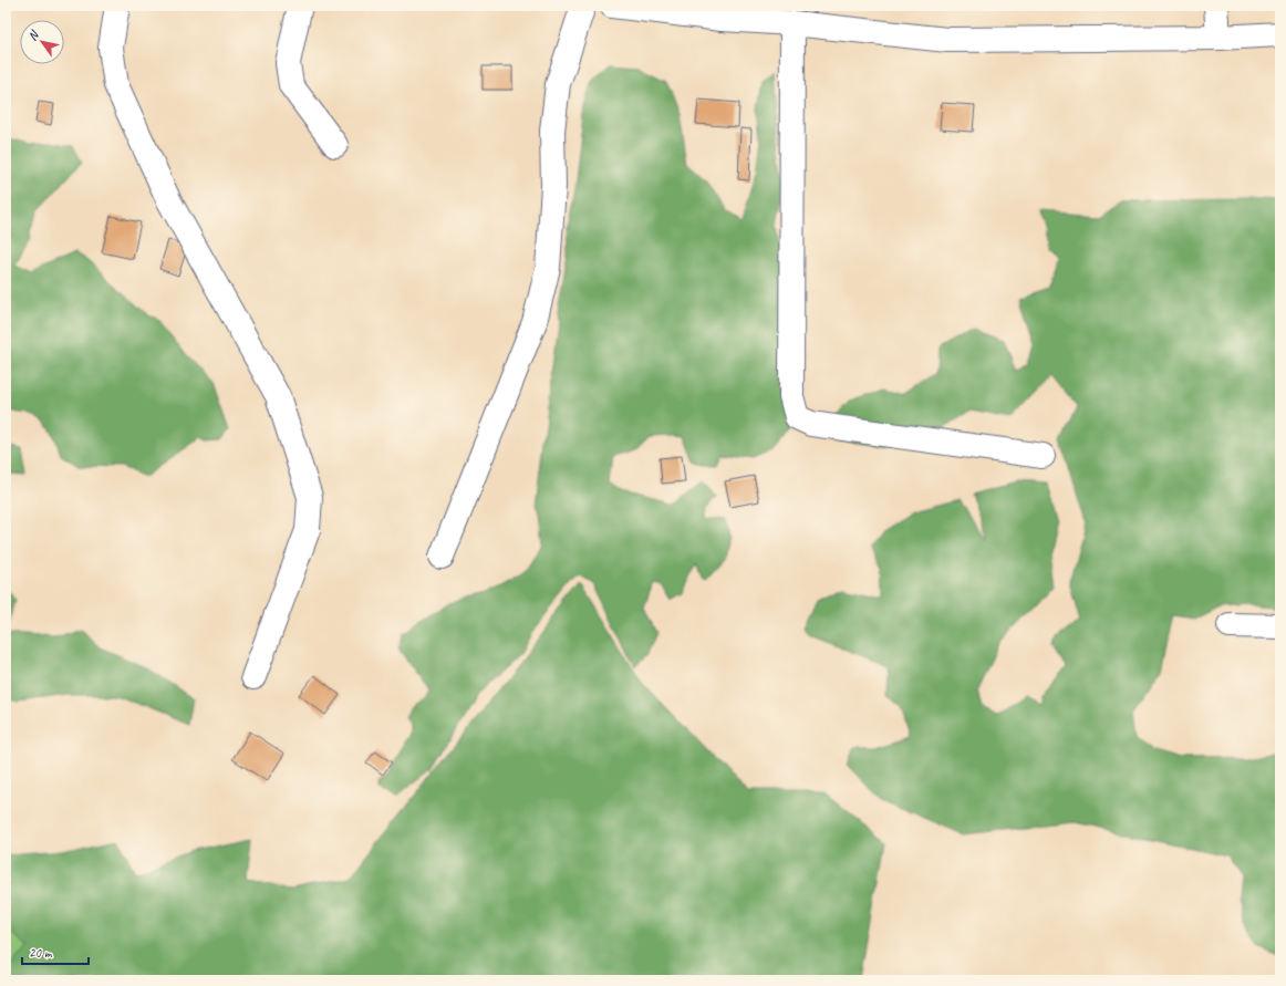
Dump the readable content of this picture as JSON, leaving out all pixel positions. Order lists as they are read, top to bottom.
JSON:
{
  "scale_bar": "20 m",
  "north": "top left"
}
